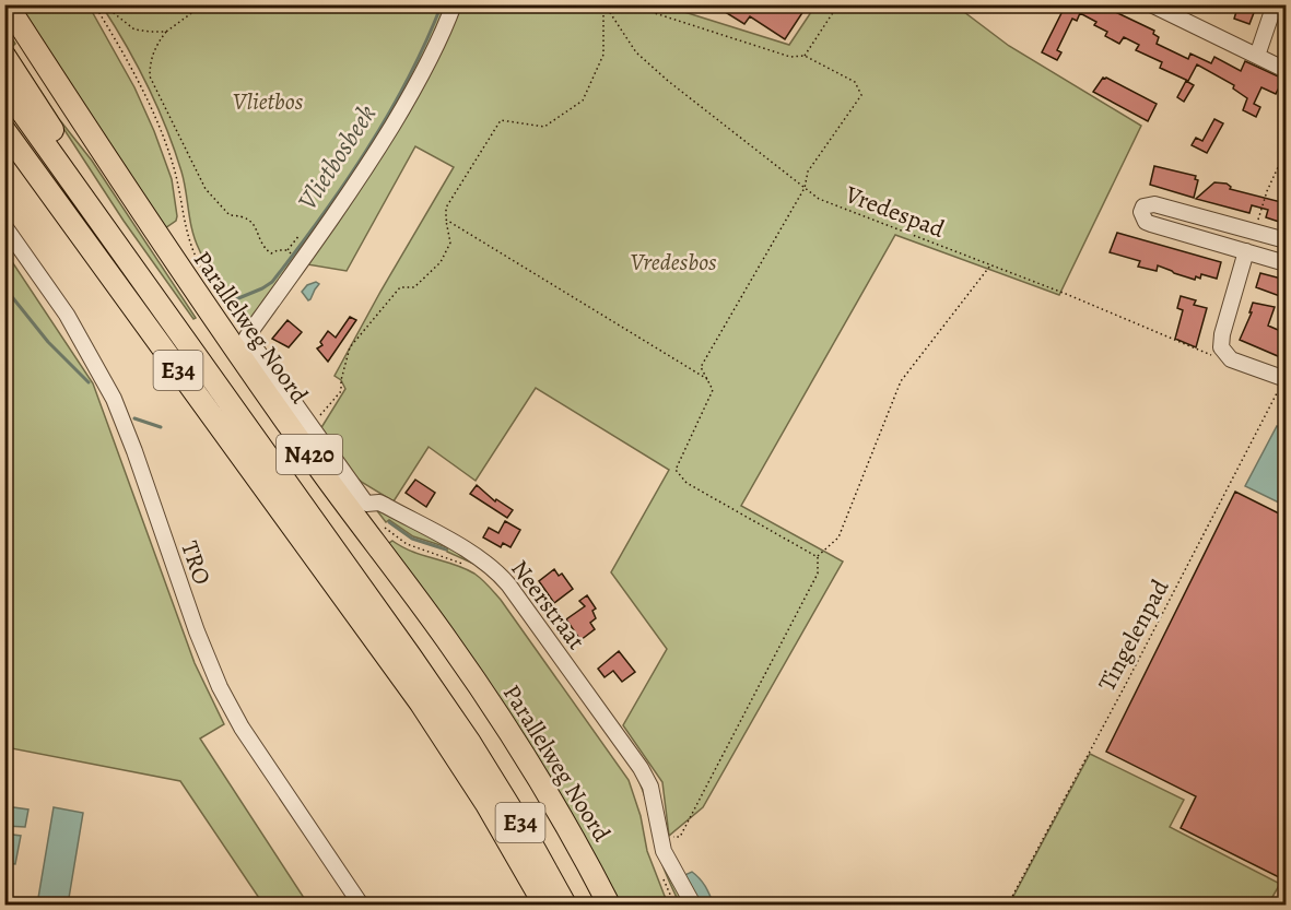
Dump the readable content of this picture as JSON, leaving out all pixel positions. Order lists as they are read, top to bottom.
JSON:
{
  "streets": {
    "highway": ["Parallelweg Noord", "E34", "N420"],
    "street": ["TRO", "Neerstraat"],
    "path": ["Vredespad", "Tingelenpad"]
  },
  "water": ["Vlietbosbeek"],
  "parks": ["Vlietbos", "Vredesbos"]
}
